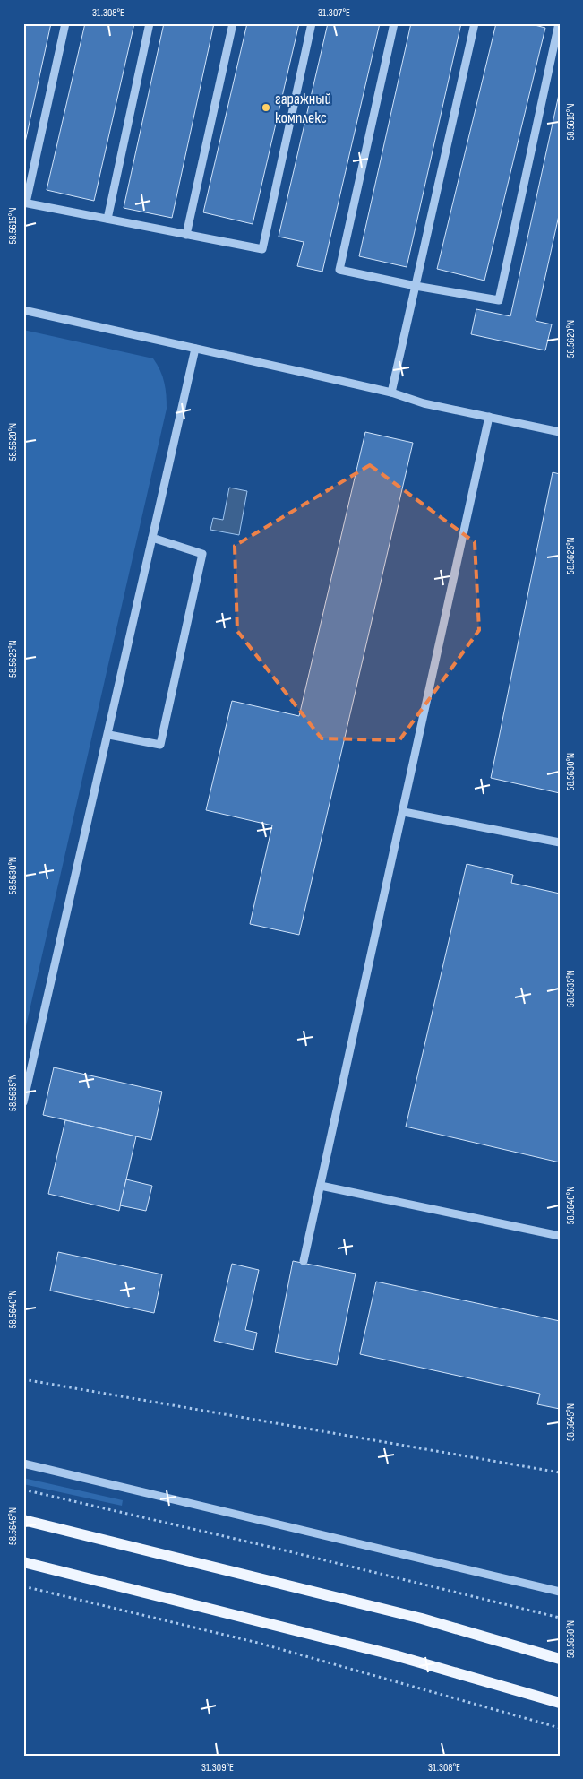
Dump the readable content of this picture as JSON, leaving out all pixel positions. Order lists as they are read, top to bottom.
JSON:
{
  "places": ["гаражный комплекс"],
  "coordinates": [
    "31.308°E",
    "31.307°E",
    "58.5615°N",
    "58.5620°N",
    "58.5625°N",
    "58.5630°N",
    "58.5635°N",
    "58.5640°N",
    "58.5645°N",
    "58.5650°N",
    "31.309°E"
  ]
}
